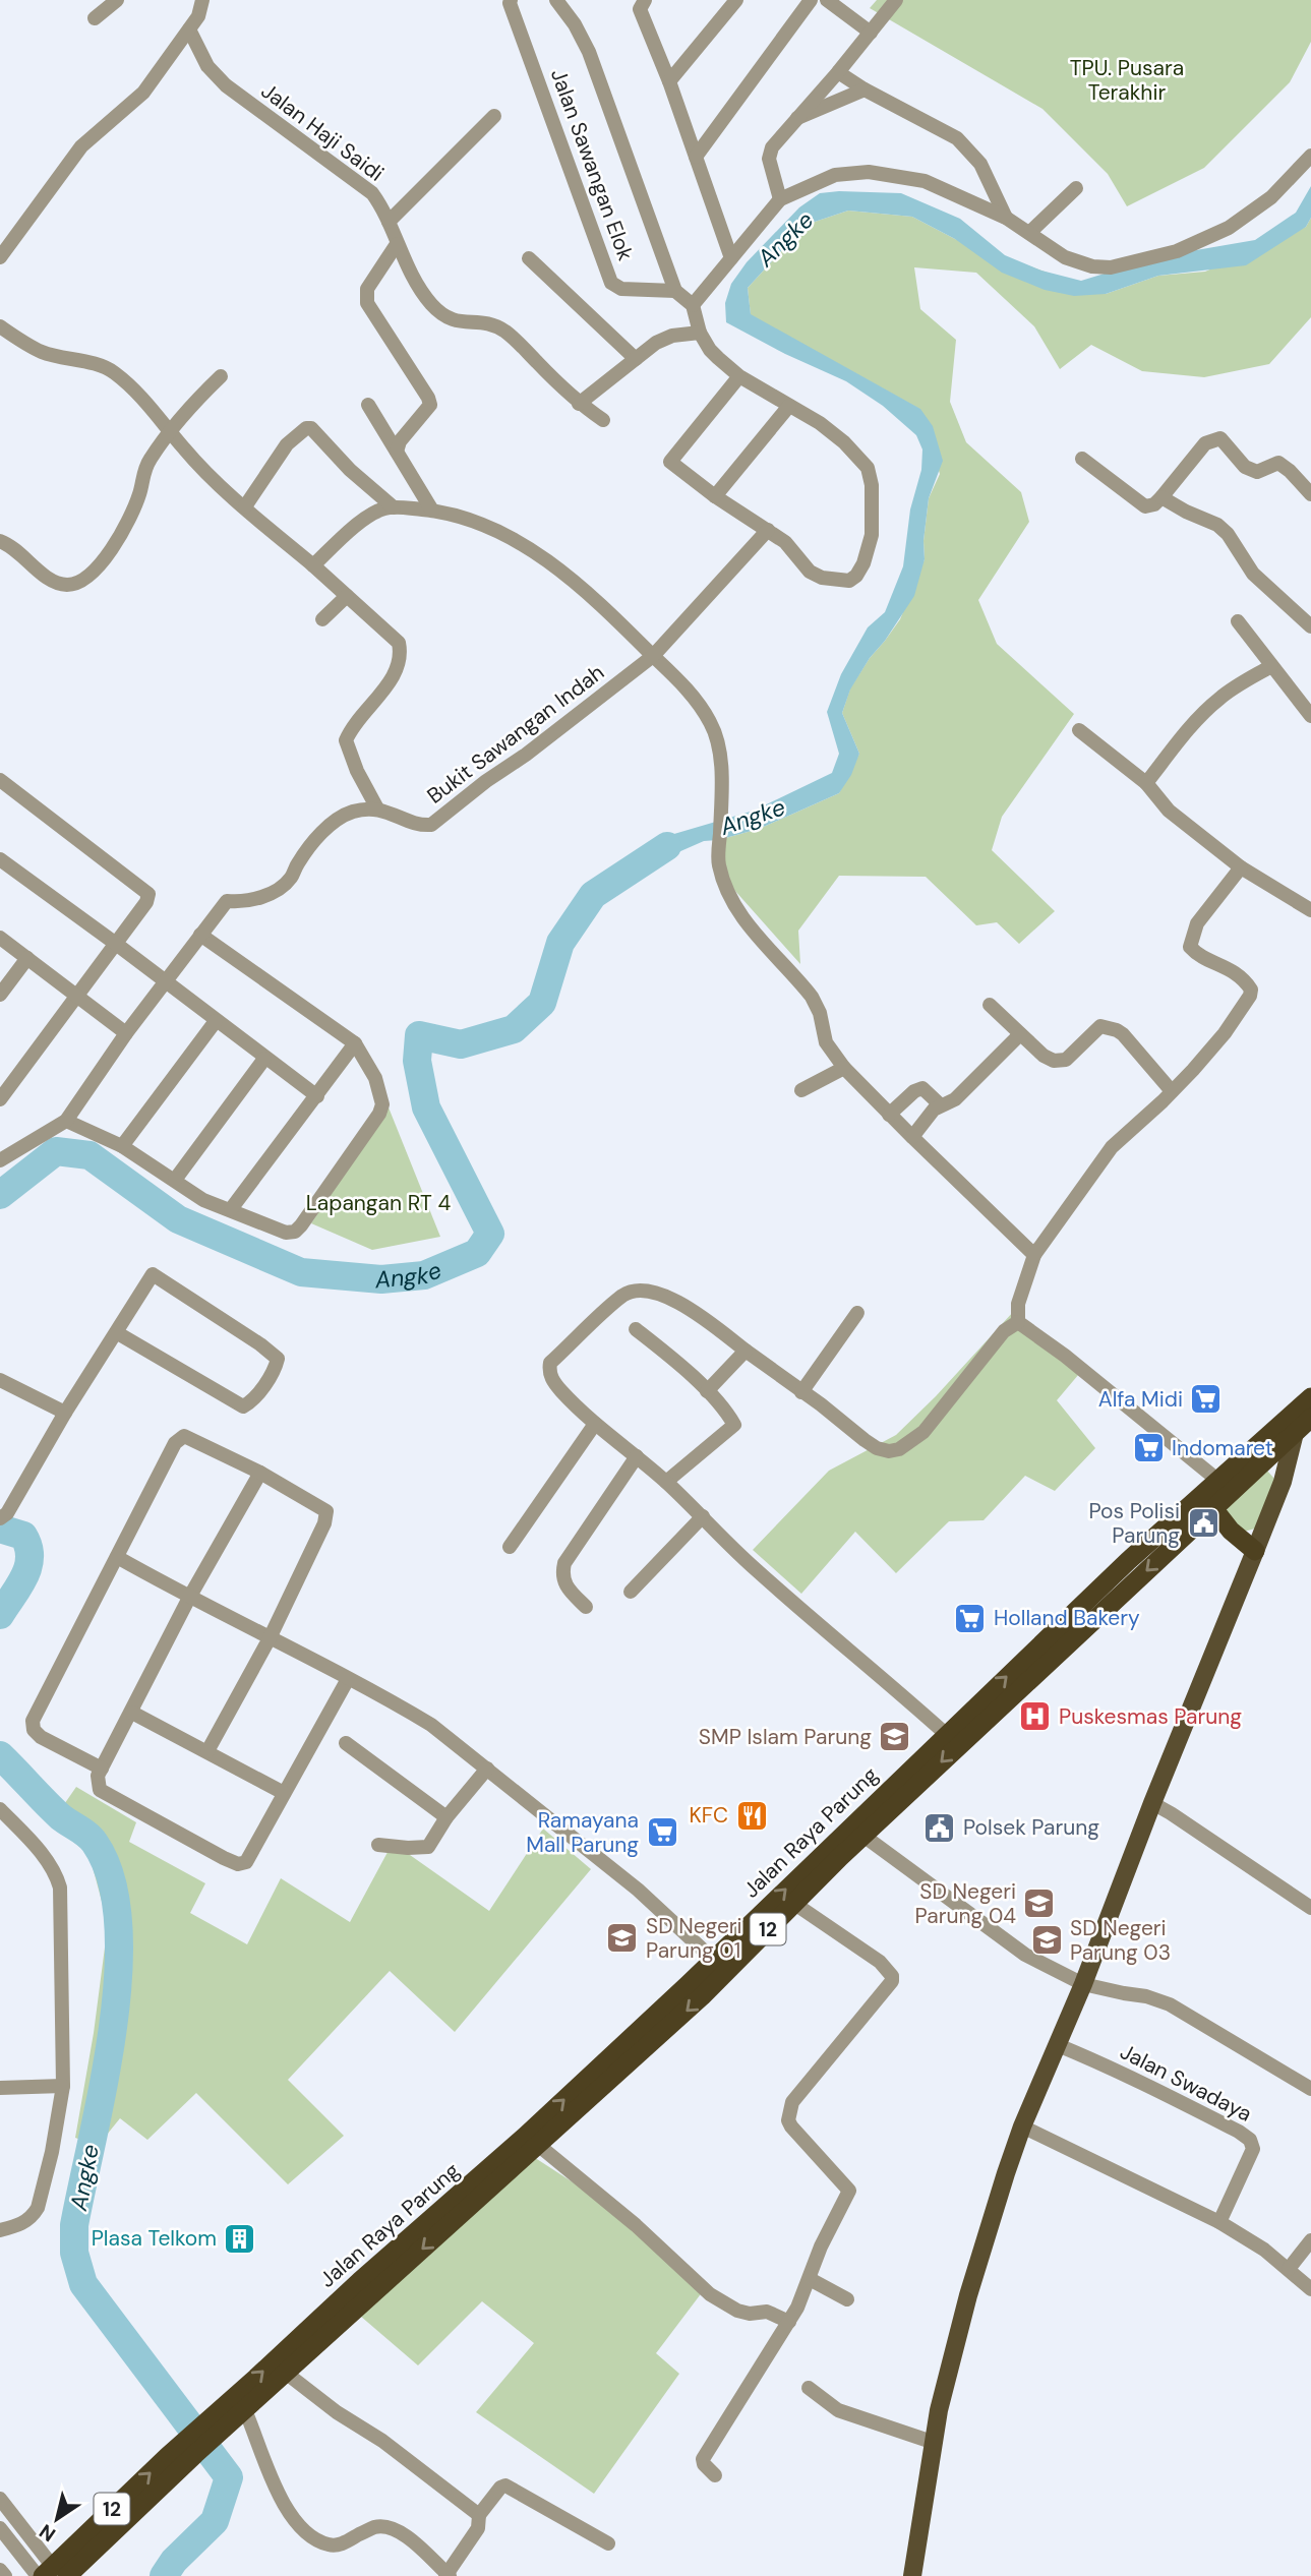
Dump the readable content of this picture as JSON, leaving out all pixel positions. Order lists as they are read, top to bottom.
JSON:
{
  "streets": {
    "highway": ["Jalan Raya Parung", "12"],
    "street": [
      "Jalan Haji Saidi",
      "Jalan Sawangan Elok",
      "Bukit Sawangan Indah",
      "Jalan Swadaya"
    ]
  },
  "water": ["Angke"],
  "parks": ["TPU. Pusara Terakhir", "Lapangan RT 4"],
  "places": {
    "supermarket": [
      "Alfa Midi",
      "Indomaret",
      "Holland Bakery",
      "Ramayana Mall Parung"
    ],
    "public building": ["Pos Polisi Parung", "Polsek Parung"],
    "hospital": ["Puskesmas Parung"],
    "school or university": [
      "SMP Islam Parung",
      "SD Negeri Parung 04",
      "SD Negeri Parung 01",
      "SD Negeri Parung 03"
    ],
    "restaurant": ["KFC"],
    "building": ["Plasa Telkom"]
  },
  "north": "bottom left"
}
